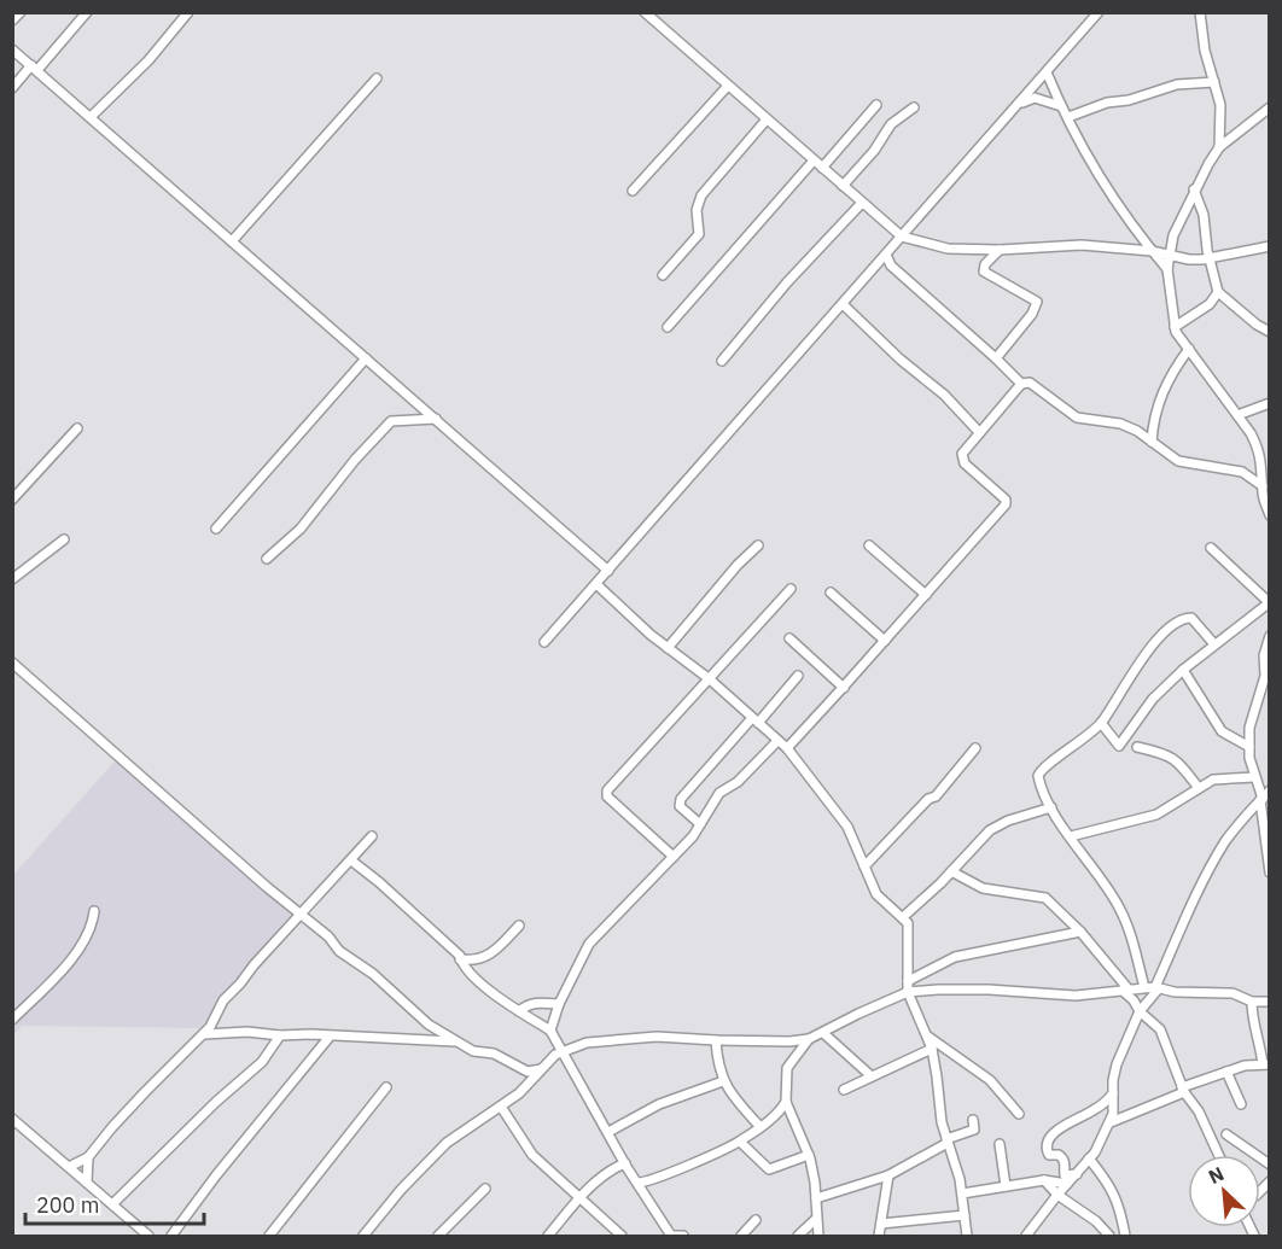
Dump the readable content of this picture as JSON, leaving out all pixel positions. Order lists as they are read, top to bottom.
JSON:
{
  "scale_bar": "200 m",
  "north": "top left"
}
